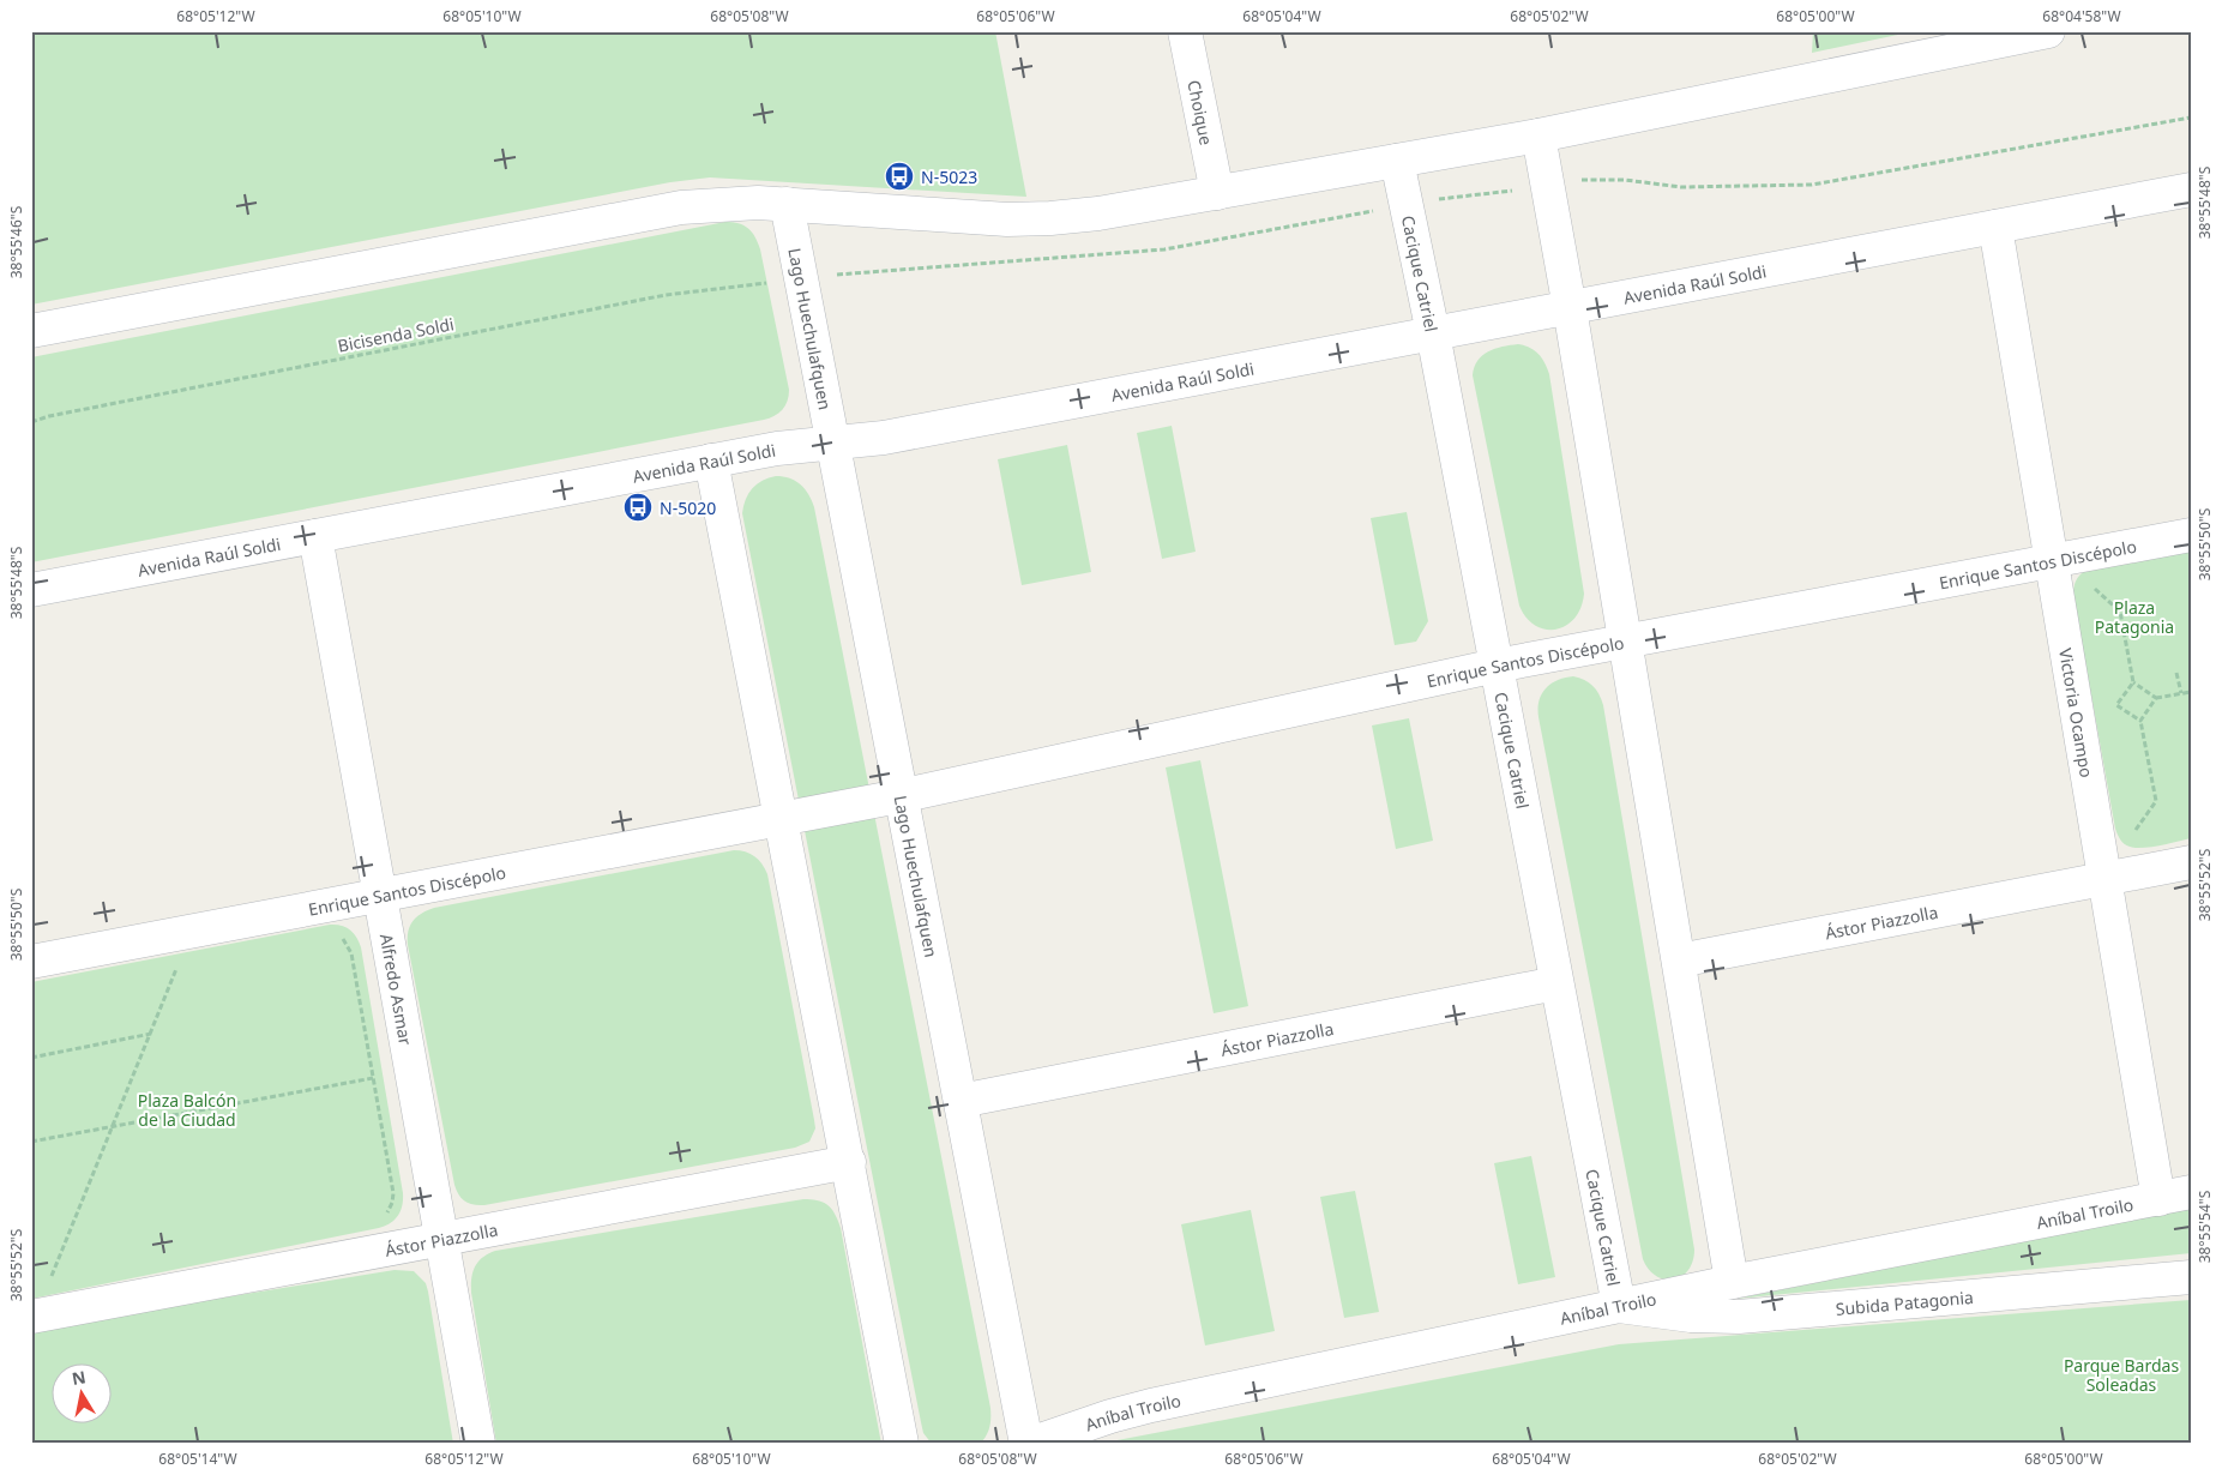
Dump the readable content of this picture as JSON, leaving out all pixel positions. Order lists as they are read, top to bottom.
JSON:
{
  "streets": {
    "street": [
      "Choique",
      "Cacique Catriel",
      "Avenida Raúl Soldi",
      "Lago Huechulafquen",
      "Enrique Santos Discépolo",
      "Victoria Ocampo",
      "Ástor Piazzolla",
      "Alfredo Asmar",
      "Aníbal Troilo",
      "Subida Patagonia"
    ],
    "path": ["Bicisenda Soldi"]
  },
  "crossings": [
    ["Cacique Catriel", "Avenida Raúl Soldi"],
    ["Cacique Catriel", "Enrique Santos Discépolo"],
    ["Cacique Catriel", "Ástor Piazzolla"],
    ["Cacique Catriel", "Aníbal Troilo"],
    ["Cacique Catriel", "Subida Patagonia"],
    ["Avenida Raúl Soldi", "Lago Huechulafquen"],
    ["Avenida Raúl Soldi", "Victoria Ocampo"],
    ["Avenida Raúl Soldi", "Alfredo Asmar"],
    ["Lago Huechulafquen", "Enrique Santos Discépolo"],
    ["Lago Huechulafquen", "Ástor Piazzolla"],
    ["Lago Huechulafquen", "Aníbal Troilo"],
    ["Enrique Santos Discépolo", "Victoria Ocampo"],
    ["Enrique Santos Discépolo", "Alfredo Asmar"],
    ["Victoria Ocampo", "Ástor Piazzolla"],
    ["Victoria Ocampo", "Aníbal Troilo"],
    ["Ástor Piazzolla", "Alfredo Asmar"],
    ["Aníbal Troilo", "Subida Patagonia"]
  ],
  "parks": ["Plaza Patagonia", "Plaza Balcón de la Ciudad", "Parque Bardas Soleadas"],
  "places": {
    "bus stop": ["N-5023", "N-5020"]
  },
  "north": "top",
  "coordinates": [
    "68°05'12\"W",
    "68°05'10\"W",
    "68°05'08\"W",
    "68°05'06\"W",
    "68°05'04\"W",
    "68°05'02\"W",
    "68°05'00\"W",
    "68°04'58\"W",
    "38°55'48\"S",
    "38°55'46\"S",
    "38°55'50\"S",
    "38°55'52\"S",
    "38°55'54\"S",
    "68°05'14\"W"
  ]
}
